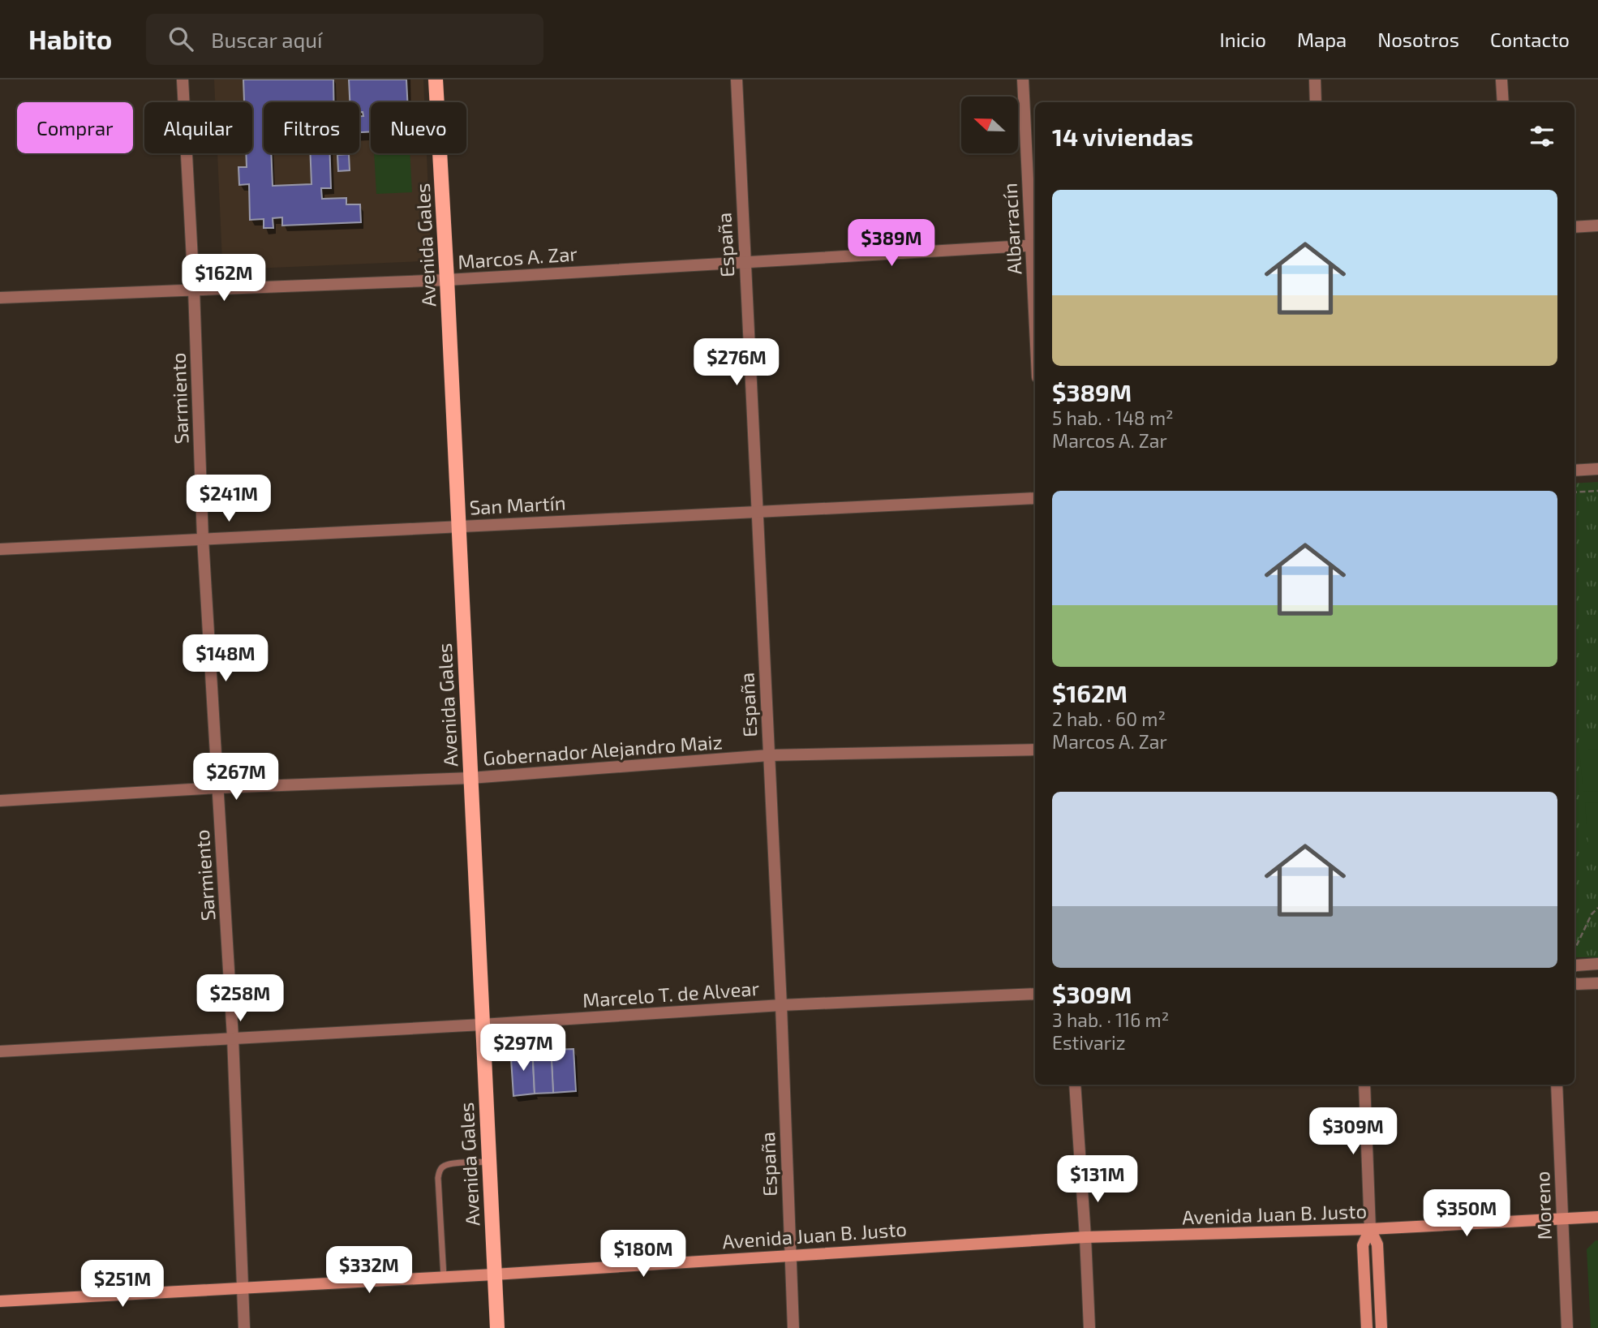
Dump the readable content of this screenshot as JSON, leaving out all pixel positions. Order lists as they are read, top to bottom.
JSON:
{
  "streets": {
    "main road": ["Avenida Gales", "Avenida Juan B. Justo"],
    "street": [
      "Albarracín",
      "España",
      "Marcos A. Zar",
      "Sarmiento",
      "San Martín",
      "Gobernador Alejandro Maiz",
      "Marcelo T. de Alvear",
      "Moreno"
    ]
  },
  "crossings": [
    ["Albarracín", "Marcos A. Zar"],
    ["Avenida Gales", "Marcos A. Zar"],
    ["Avenida Gales", "San Martín"],
    ["Avenida Gales", "Gobernador Alejandro Maiz"],
    ["Avenida Gales", "Marcelo T. de Alvear"],
    ["Avenida Gales", "Avenida Juan B. Justo"],
    ["España", "Marcos A. Zar"],
    ["España", "San Martín"],
    ["España", "Gobernador Alejandro Maiz"],
    ["España", "Marcelo T. de Alvear"],
    ["España", "Avenida Juan B. Justo"],
    ["Marcos A. Zar", "Sarmiento"],
    ["Sarmiento", "San Martín"],
    ["Sarmiento", "Gobernador Alejandro Maiz"],
    ["Sarmiento", "Marcelo T. de Alvear"],
    ["Sarmiento", "Avenida Juan B. Justo"],
    ["Moreno", "Avenida Juan B. Justo"]
  ],
  "north": "left",
  "page": {
    "header": "Habito",
    "search": "Buscar aquí",
    "nav": [
      "Inicio",
      "Mapa",
      "Nosotros",
      "Contacto"
    ],
    "chip": [
      "Comprar",
      "Alquilar",
      "Filtros",
      "Nuevo"
    ],
    "heading": "14 viviendas",
    "list": [
      {
        "name": "$389M",
        "note": "5 hab. · 148 m² · Marcos A. Zar"
      },
      {
        "name": "$162M",
        "note": "2 hab. · 60 m² · Marcos A. Zar"
      },
      {
        "name": "$309M",
        "note": "3 hab. · 116 m² · Estivariz"
      }
    ],
    "price": [
      "$389M",
      "$162M",
      "$276M",
      "$241M",
      "$148M",
      "$267M",
      "$258M",
      "$297M",
      "$309M",
      "$131M",
      "$350M",
      "$180M",
      "$332M",
      "$251M"
    ]
  }
}
